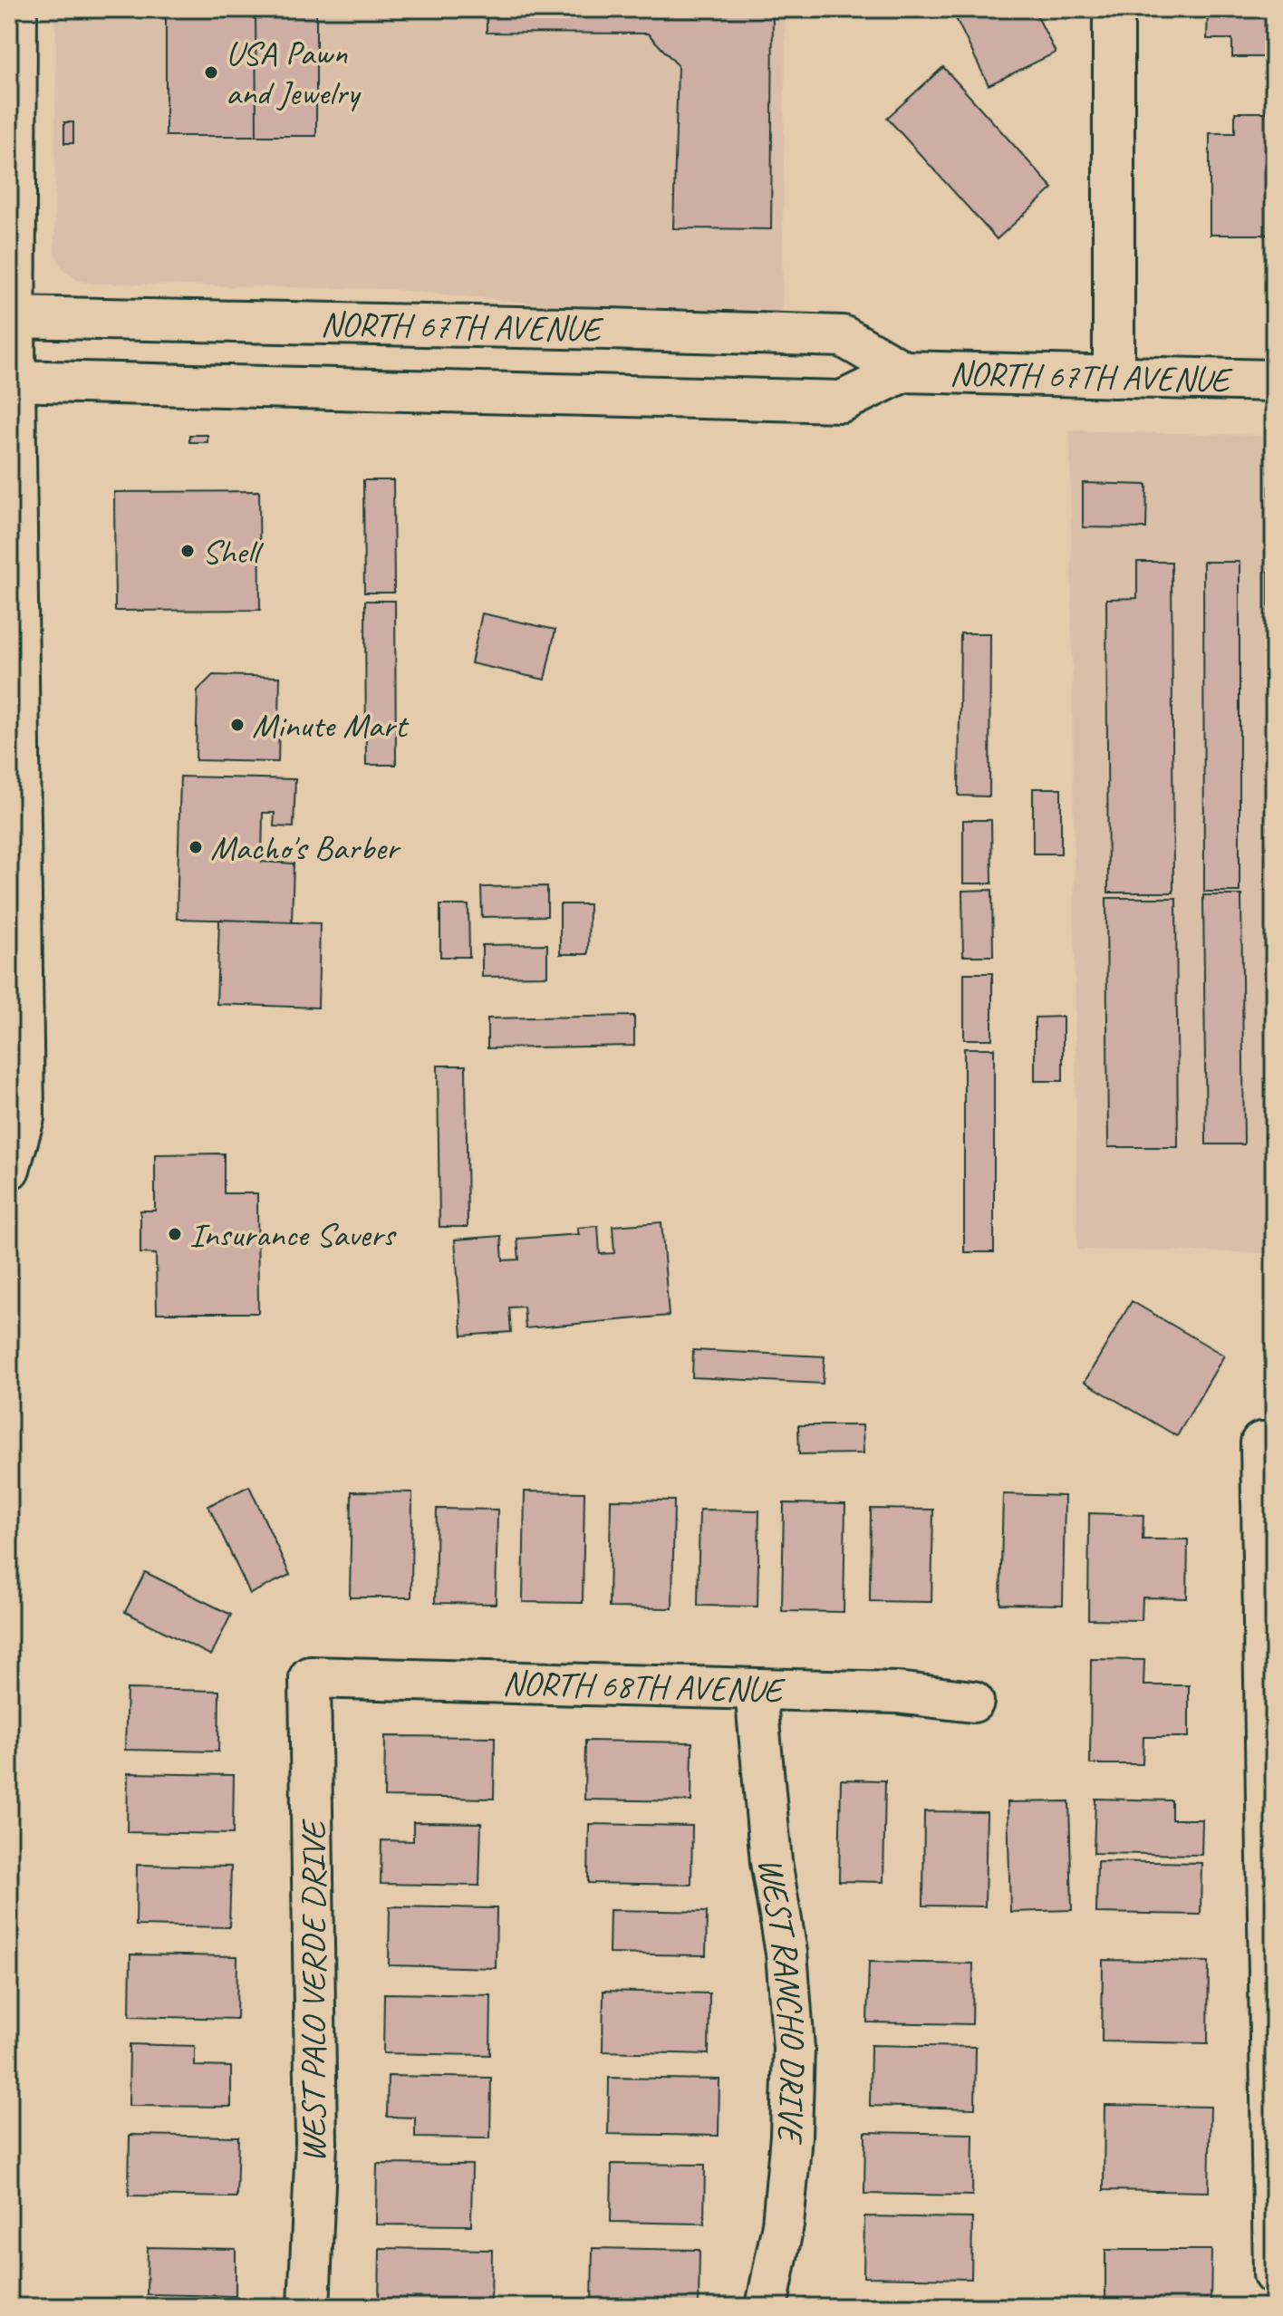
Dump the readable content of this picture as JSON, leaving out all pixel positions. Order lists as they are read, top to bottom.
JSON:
{
  "streets": {
    "main road": [
      "NORTH 67TH AVENUE",
      "NORTH 68TH AVENUE",
      "WEST PALO VERDE DRIVE",
      "WEST RANCHO DRIVE"
    ]
  },
  "crossings": [
    ["NORTH 68TH AVENUE", "WEST PALO VERDE DRIVE"],
    ["NORTH 68TH AVENUE", "WEST RANCHO DRIVE"]
  ],
  "places": [
    "USA Pawn and Jewelry",
    "Shell",
    "Minute Mart",
    "Macho's Barber",
    "Insurance Savers"
  ]
}
